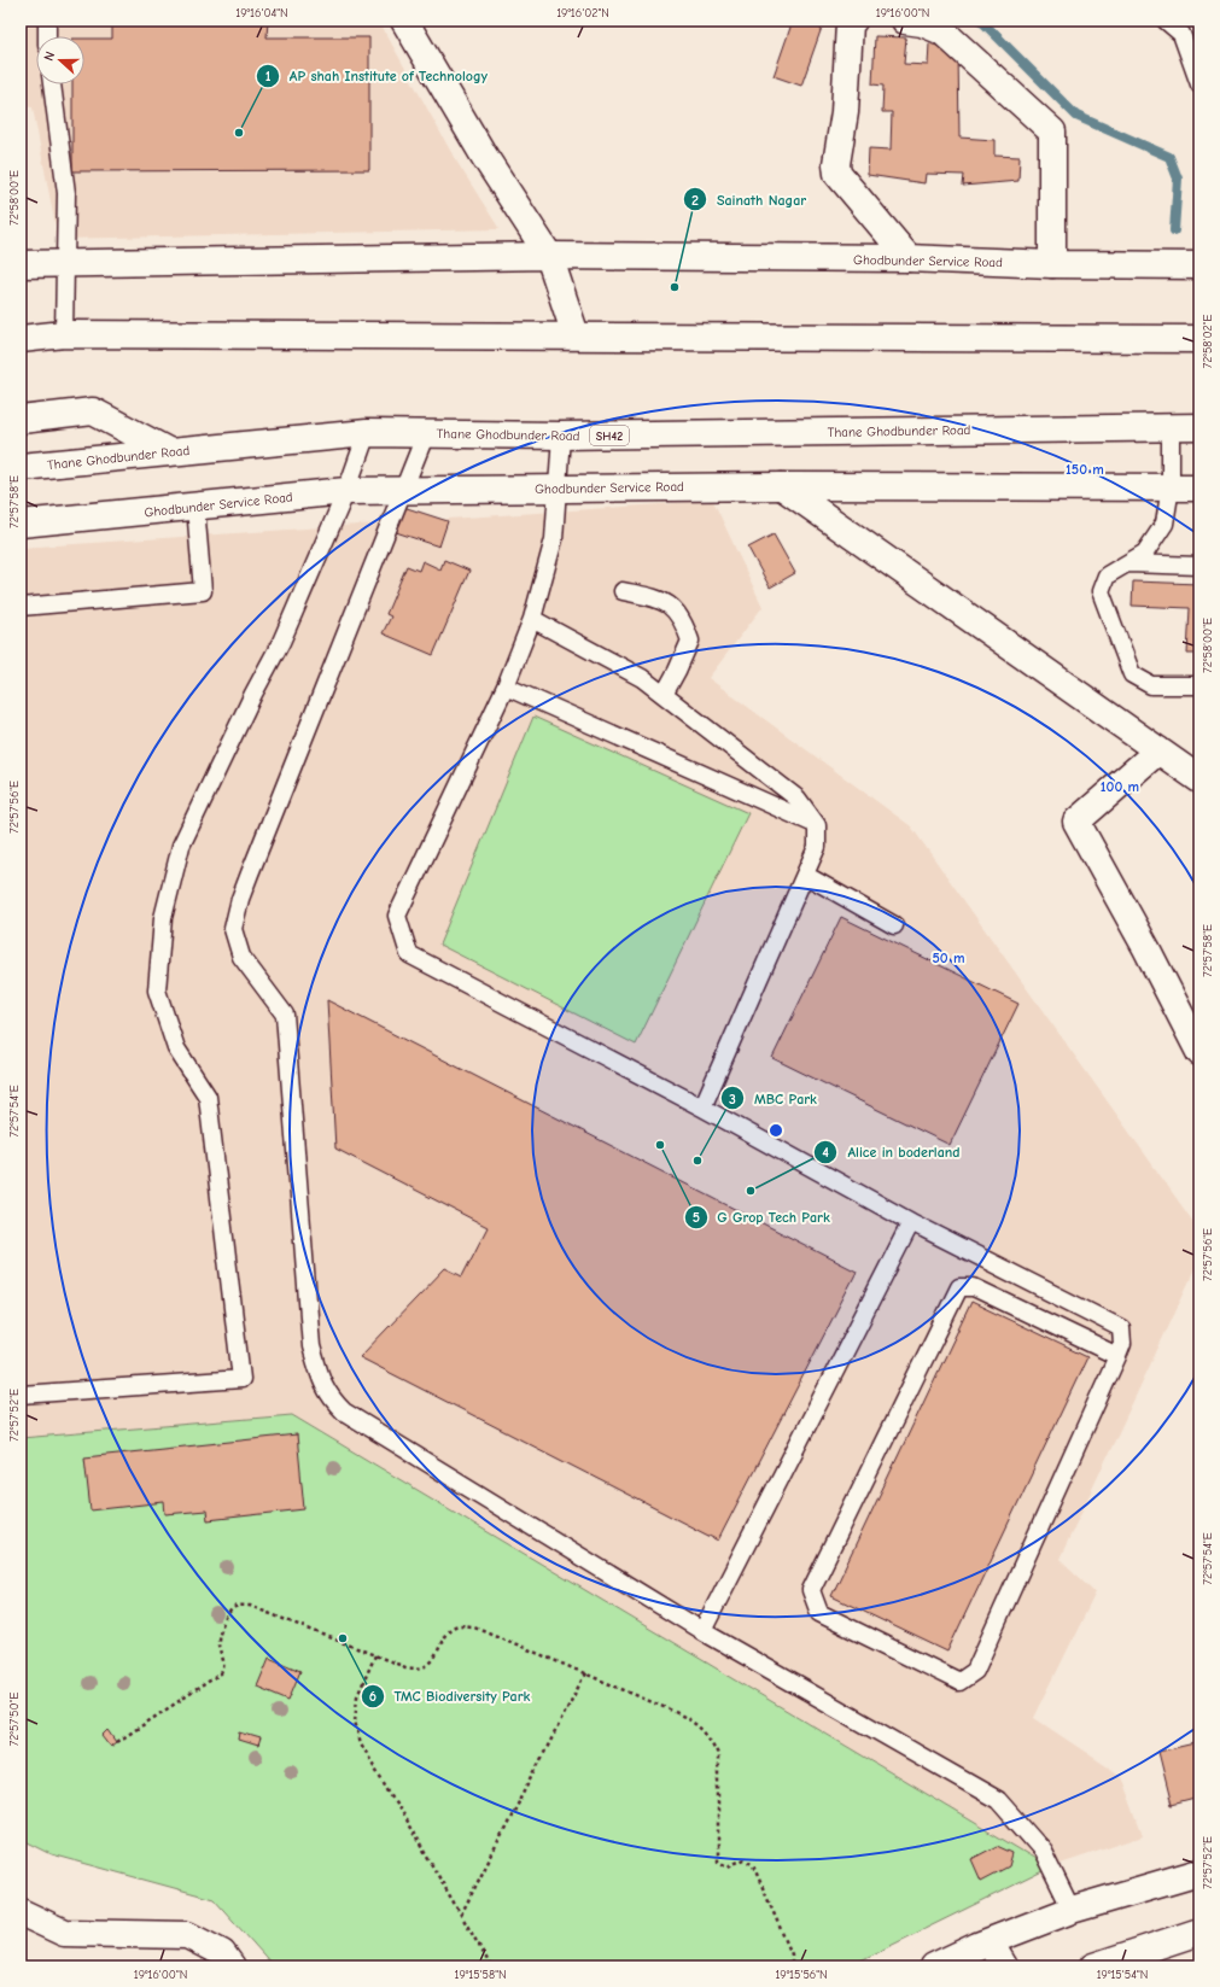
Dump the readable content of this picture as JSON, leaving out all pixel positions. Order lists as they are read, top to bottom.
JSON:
{
  "streets": {
    "street": ["Ghodbunder Service Road", "Thane Ghodbunder Road", "SH42"]
  },
  "places": [
    "AP shah Institute of Technology",
    "Sainath Nagar",
    "G Grop Tech Park",
    "MBC Park",
    "Alice in boderland",
    "TMC Biodiversity Park"
  ],
  "north": "left",
  "coordinates": [
    "19°16'04\"N",
    "19°16'02\"N",
    "19°16'00\"N",
    "72°58'00\"E",
    "72°58'02\"E",
    "72°57'58\"E",
    "72°57'56\"E",
    "72°57'54\"E",
    "72°57'52\"E",
    "72°57'50\"E",
    "19°15'58\"N",
    "19°15'56\"N",
    "19°15'54\"N"
  ],
  "rings": ["150 m", "100 m", "50 m"]
}
